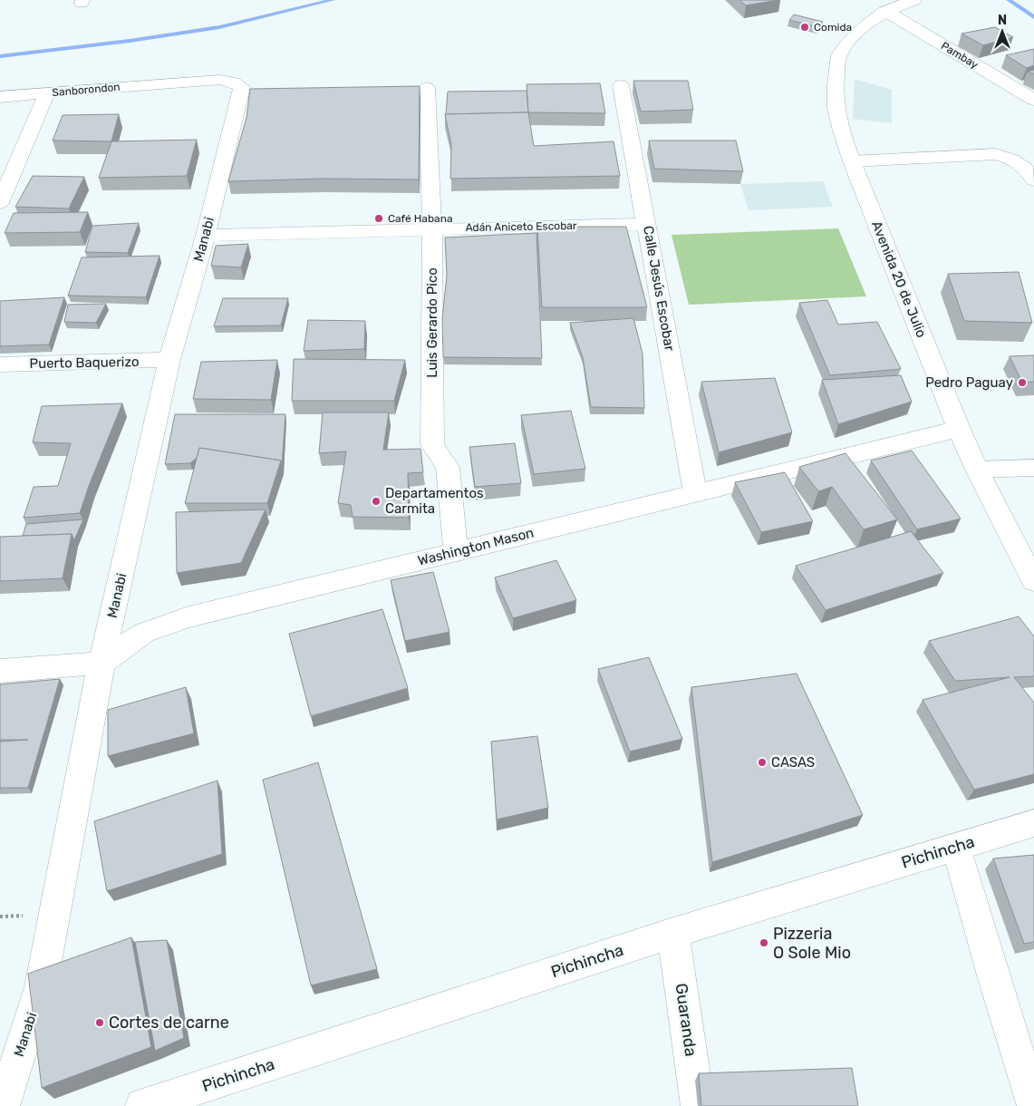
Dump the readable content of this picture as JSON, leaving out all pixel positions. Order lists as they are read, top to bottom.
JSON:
{
  "streets": {
    "street": [
      "Pambay",
      "Sanborondon",
      "Adán Aniceto Escobar",
      "Manabi",
      "Avenida 20 de Julio",
      "Calle Jesús Escobar",
      "Luis Gerardo Pico",
      "Puerto Baquerizo",
      "Washington Mason",
      "Pichincha",
      "Guaranda"
    ]
  },
  "crossings": [
    ["Pambay", "Avenida 20 de Julio"],
    ["Sanborondon", "Manabi"],
    ["Adán Aniceto Escobar", "Manabi"],
    ["Adán Aniceto Escobar", "Calle Jesús Escobar"],
    ["Adán Aniceto Escobar", "Luis Gerardo Pico"],
    ["Manabi", "Puerto Baquerizo"],
    ["Manabi", "Washington Mason"],
    ["Avenida 20 de Julio", "Washington Mason"],
    ["Calle Jesús Escobar", "Washington Mason"],
    ["Luis Gerardo Pico", "Washington Mason"],
    ["Pichincha", "Guaranda"]
  ],
  "places": [
    "Comida",
    "Café Habana",
    "Pedro Paguay",
    "Departamentos Carmita",
    "CASAS",
    "Pizzeria O Sole Mio",
    "Cortes de carne"
  ],
  "north": "top"
}
